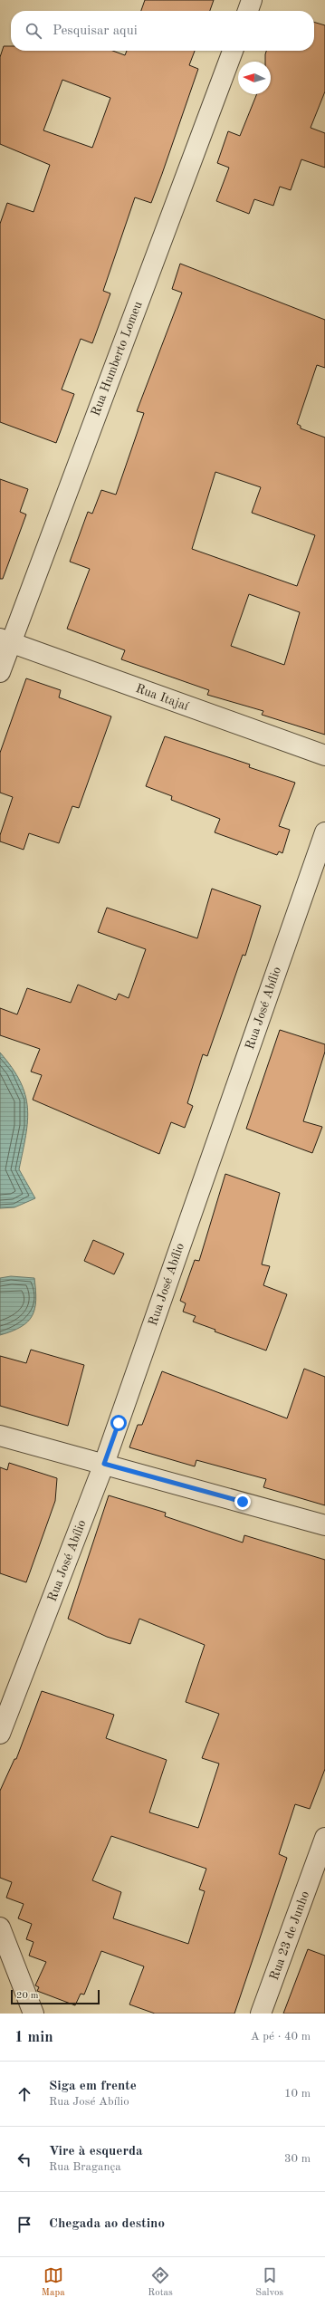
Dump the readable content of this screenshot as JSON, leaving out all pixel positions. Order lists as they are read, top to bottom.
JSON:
{
  "streets": {
    "street": [
      "Rua Humberto Lomeu",
      "Rua Itajaí",
      "Rua José Abílio",
      "Rua 23 de Junho"
    ]
  },
  "crossings": [
    ["Rua Humberto Lomeu", "Rua Itajaí"]
  ],
  "scale_bar": "20 m",
  "north": "left",
  "page": {
    "search": "Pesquisar aqui",
    "scale": "20 m",
    "heading": ["1 min", "A pé · 40 m"],
    "list": [
      ["Siga em frente", "Rua José Abílio", "10 m"],
      ["Vire à esquerda", "Rua Bragança", "30 m"],
      "Chegada ao destino"
    ],
    "nav": ["Mapa", "Rotas", "Salvos"]
  }
}
